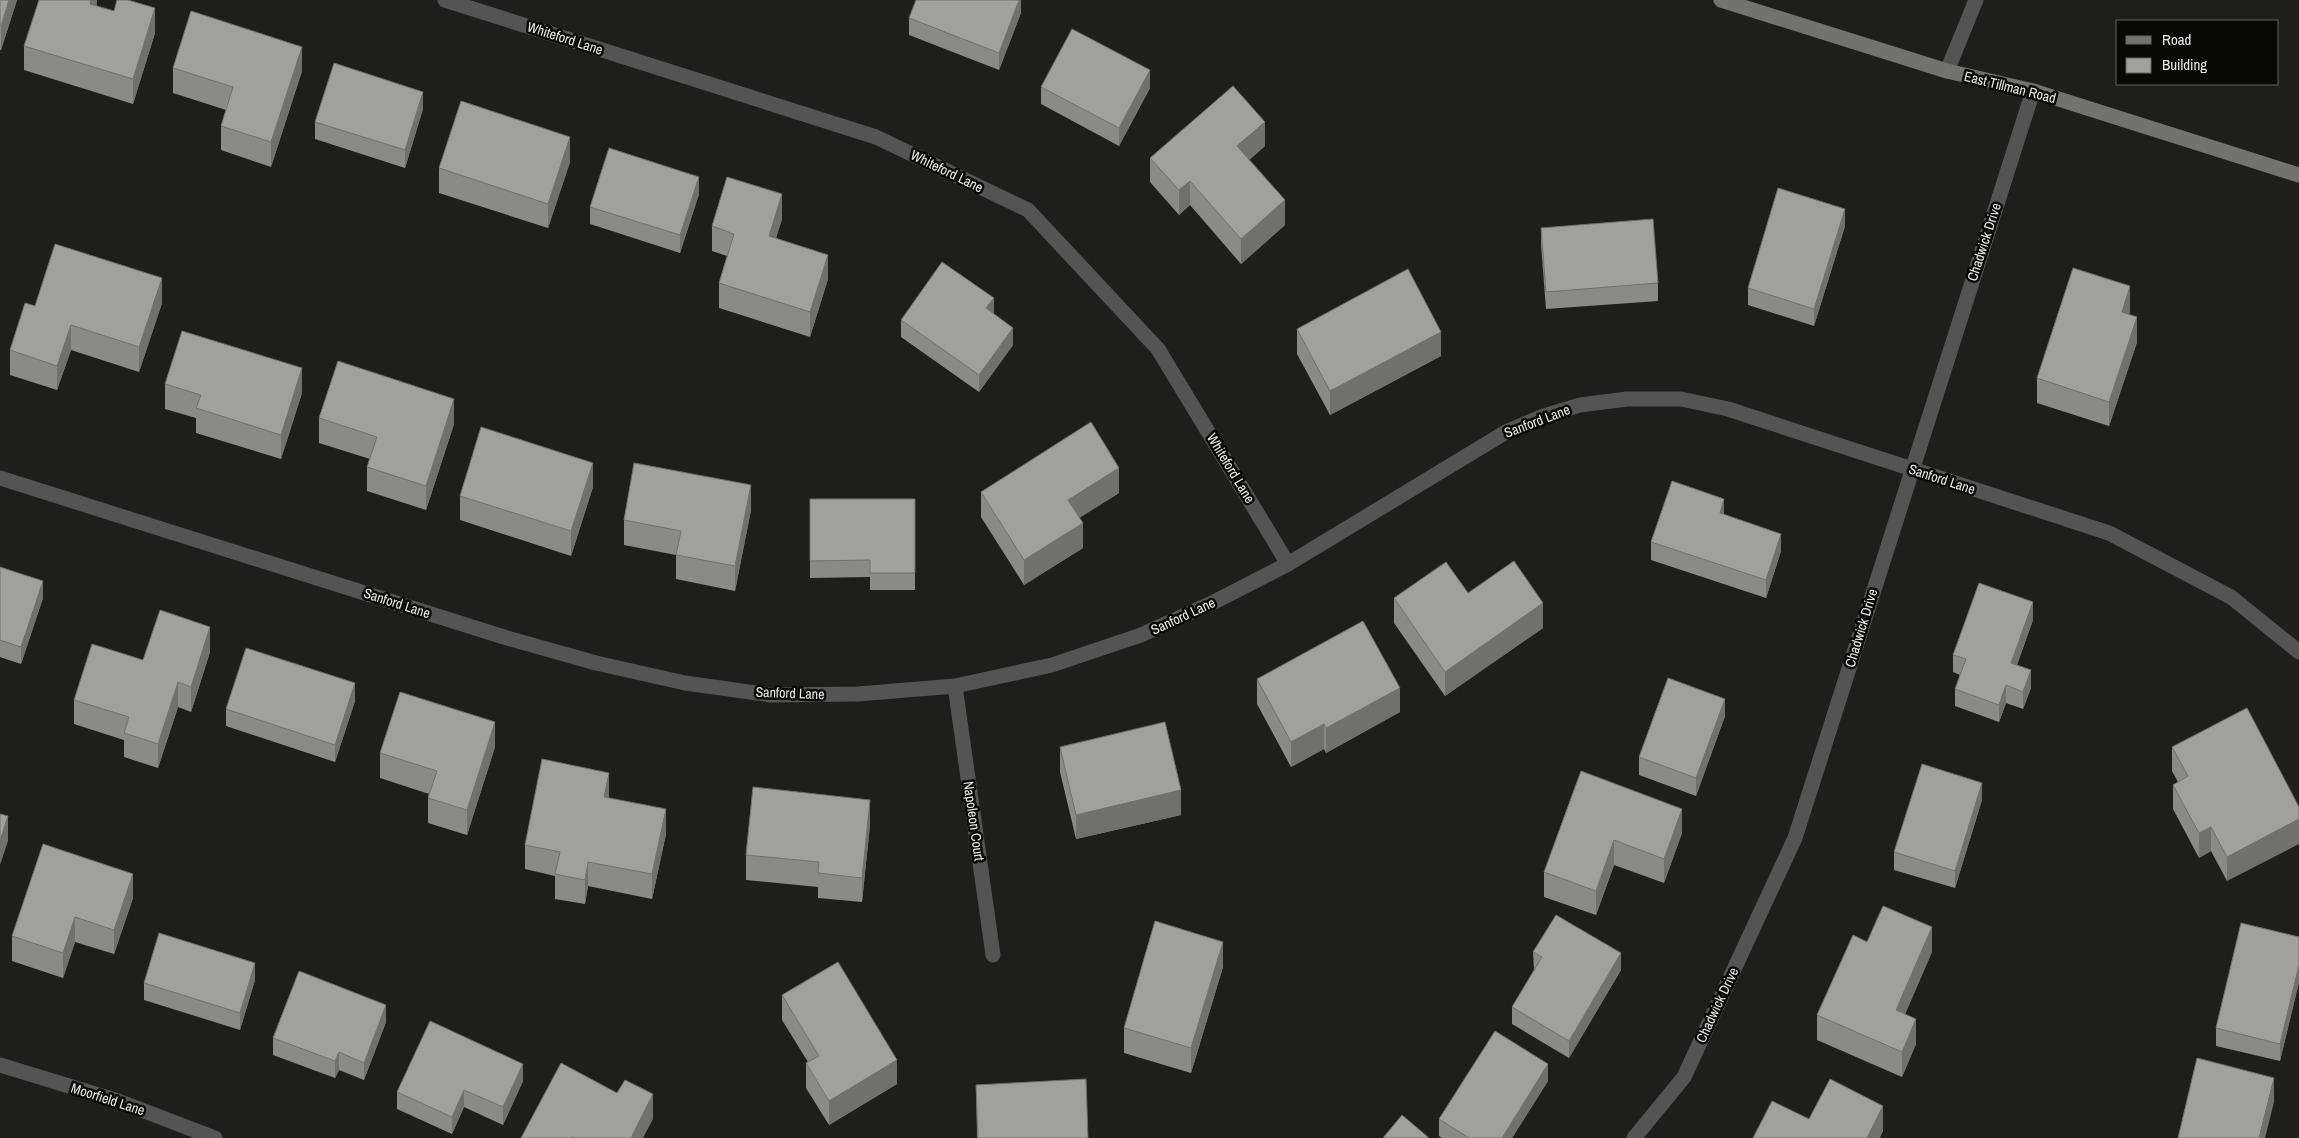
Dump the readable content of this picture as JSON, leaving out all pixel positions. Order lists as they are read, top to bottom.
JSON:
{
  "streets": {
    "main road": ["East Tillman Road"],
    "street": [
      "Whiteford Lane",
      "Chadwick Drive",
      "Sanford Lane",
      "Napoleon Court",
      "Moorfield Lane"
    ]
  },
  "crossings": [
    ["Whiteford Lane", "Sanford Lane"],
    ["East Tillman Road", "Chadwick Drive"],
    ["Chadwick Drive", "Sanford Lane"],
    ["Sanford Lane", "Napoleon Court"]
  ],
  "legend": ["Road", "Building"]
}
